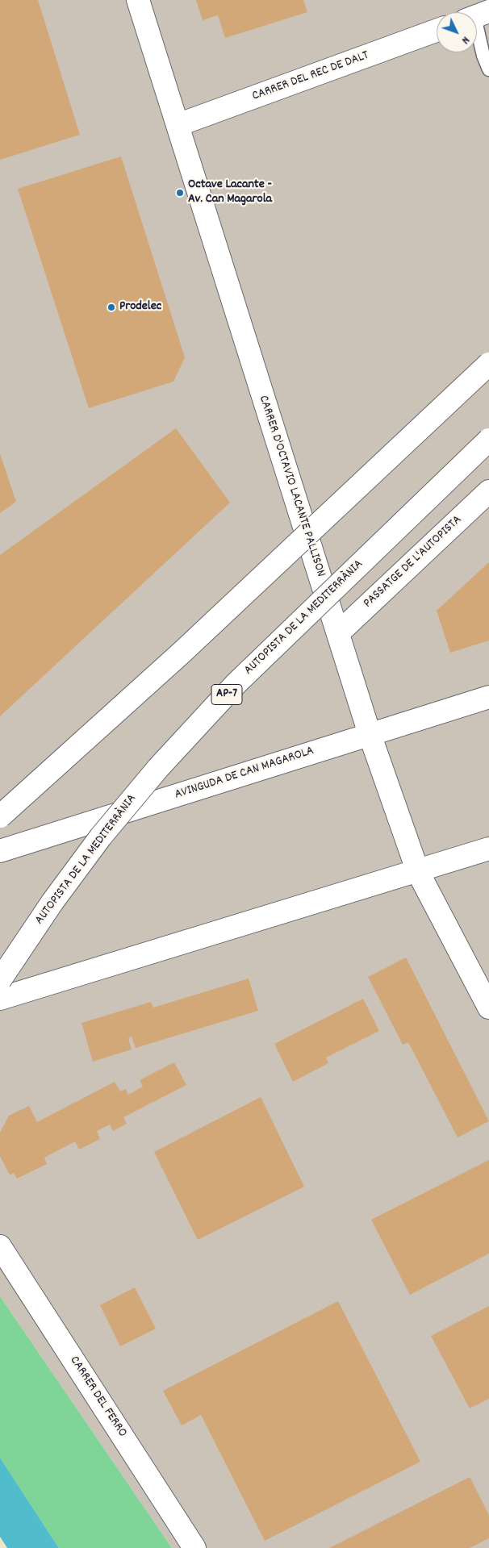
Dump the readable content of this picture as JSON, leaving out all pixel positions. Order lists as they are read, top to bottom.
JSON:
{
  "streets": {
    "main road": [
      "CARRER DEL REC DE DALT",
      "CARRER D'OCTAVIO LACANTE PALLISON",
      "PASSATGE DE L'AUTOPISTA",
      "AUTOPISTA DE LA MEDITERRÀNIA",
      "AP-7",
      "AVINGUDA DE CAN MAGAROLA",
      "CARRER DEL FERRO"
    ]
  },
  "crossings": [
    ["CARRER DEL REC DE DALT", "CARRER D'OCTAVIO LACANTE PALLISON"],
    ["CARRER D'OCTAVIO LACANTE PALLISON", "PASSATGE DE L'AUTOPISTA"],
    ["CARRER D'OCTAVIO LACANTE PALLISON", "AVINGUDA DE CAN MAGAROLA"]
  ],
  "places": ["Octave Lacante - Av. Can Magarola", "Prodelec"],
  "north": "bottom right"
}
